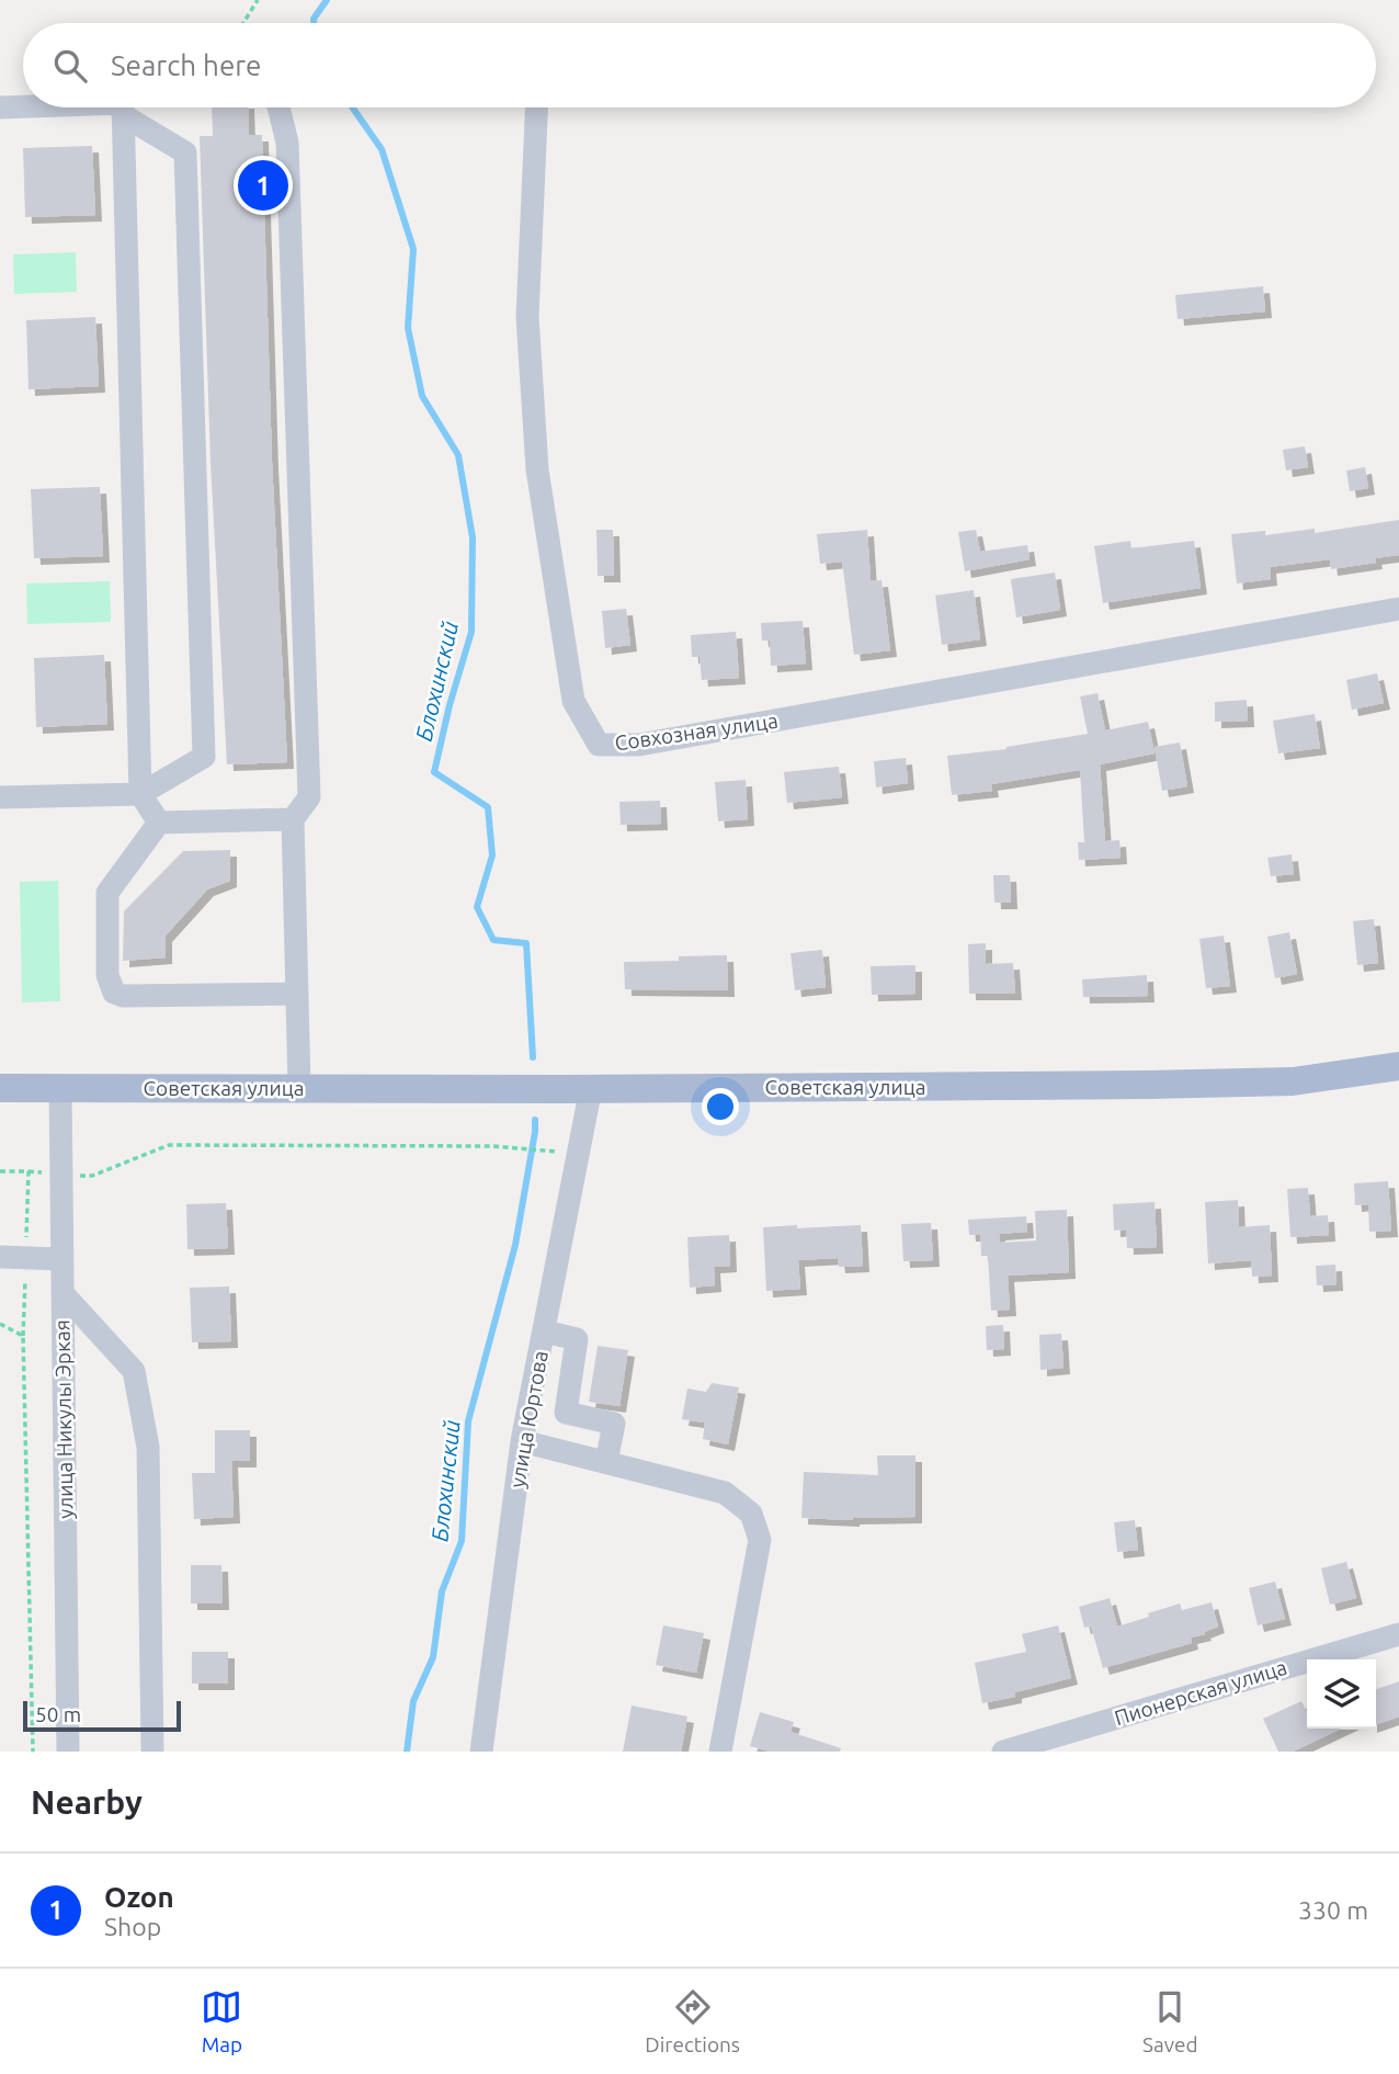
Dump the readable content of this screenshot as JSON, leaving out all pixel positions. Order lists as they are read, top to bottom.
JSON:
{
  "streets": {
    "main road": ["Советская улица"],
    "street": [
      "Совхозная улица",
      "улица Никулы Эркая",
      "улица Юртова",
      "Пионерская улица"
    ]
  },
  "crossings": [
    ["Советская улица", "улица Никулы Эркая"],
    ["Советская улица", "улица Юртова"]
  ],
  "water": ["Блохинский"],
  "scale_bar": "50 m",
  "page": {
    "search": "Search here",
    "pins": "1",
    "scale": "50 m",
    "heading": "Nearby",
    "list": [
      {
        "mark": "1",
        "name": "Ozon",
        "note": "Shop",
        "value": "330 m"
      }
    ],
    "nav": ["Map", "Directions", "Saved"]
  }
}
